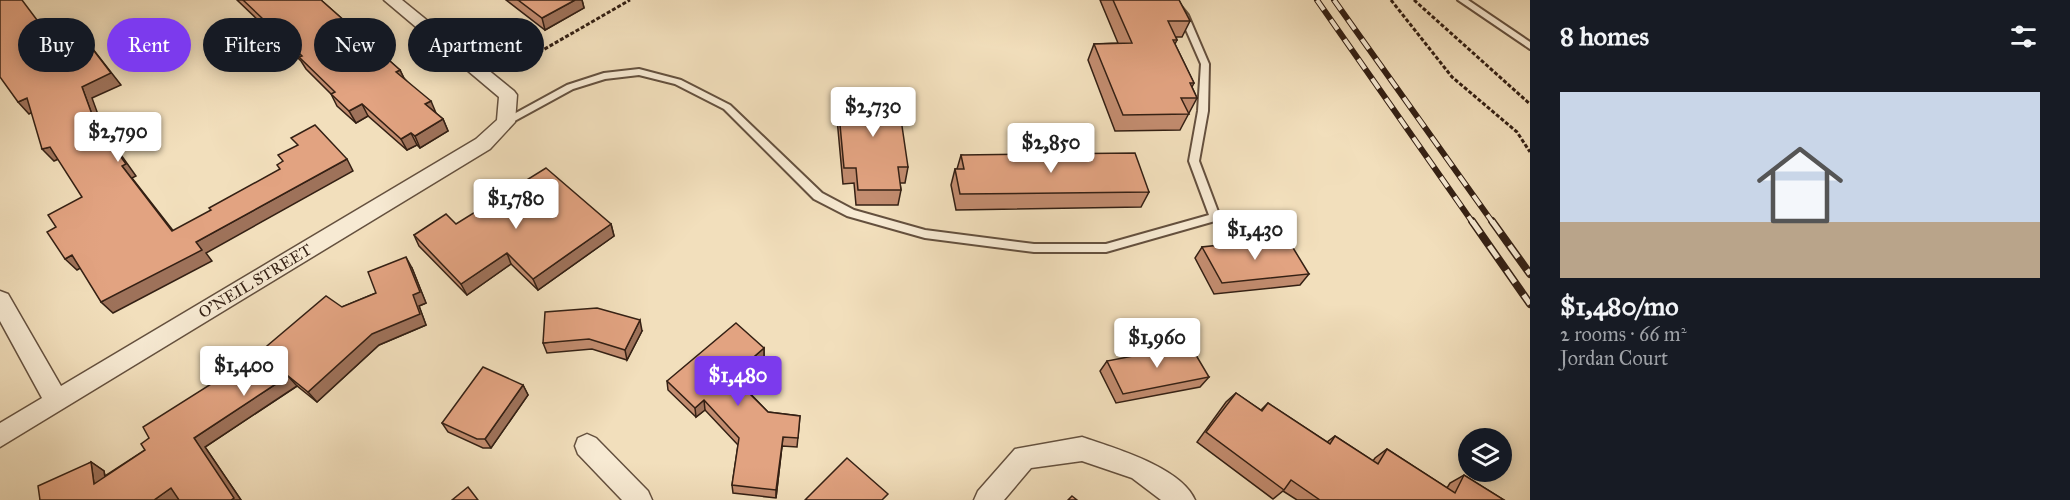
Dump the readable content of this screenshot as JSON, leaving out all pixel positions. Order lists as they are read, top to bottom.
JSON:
{
  "streets": {
    "street": ["O'NEIL STREET"]
  },
  "page": {
    "heading": "8 homes",
    "chip": [
      "Buy",
      "Rent",
      "Filters",
      "New",
      "Apartment"
    ],
    "list": [
      {
        "name": "$1,480/mo",
        "note": "2 rooms · 66 m² · Jordan Court"
      }
    ],
    "price": [
      "$2,730",
      "$2,790",
      "$2,850",
      "$1,780",
      "$1,430",
      "$1,960",
      "$1,400",
      "$1,480"
    ]
  }
}
